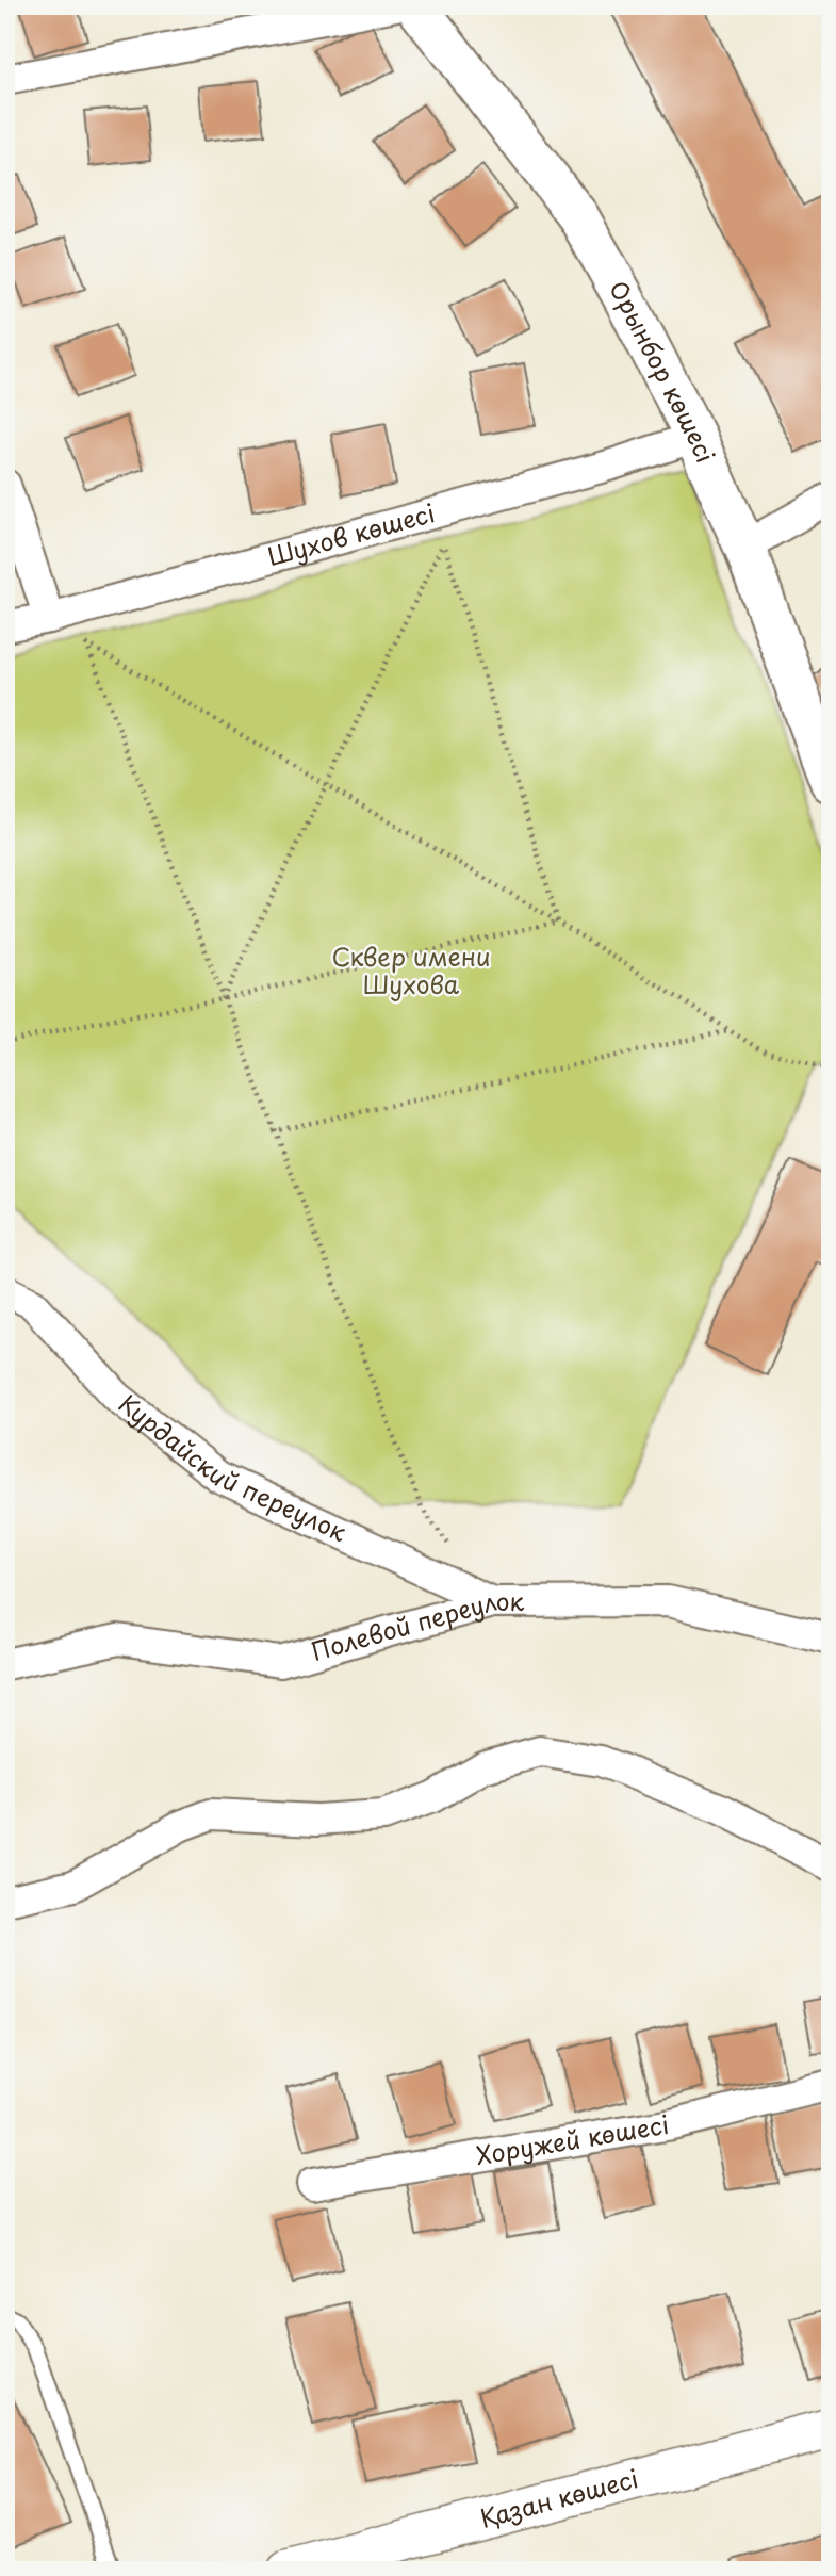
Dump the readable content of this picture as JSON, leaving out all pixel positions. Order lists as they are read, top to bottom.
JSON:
{
  "streets": {
    "main road": ["Орынбор көшесі"],
    "street": [
      "Шухов көшесі",
      "Курдайский переулок",
      "Полевой переулок",
      "Хоружей көшесі",
      "Қазан көшесі"
    ]
  },
  "crossings": [
    ["Орынбор көшесі", "Шухов көшесі"],
    ["Курдайский переулок", "Полевой переулок"]
  ],
  "parks": ["Сквер имени Шухова"]
}
